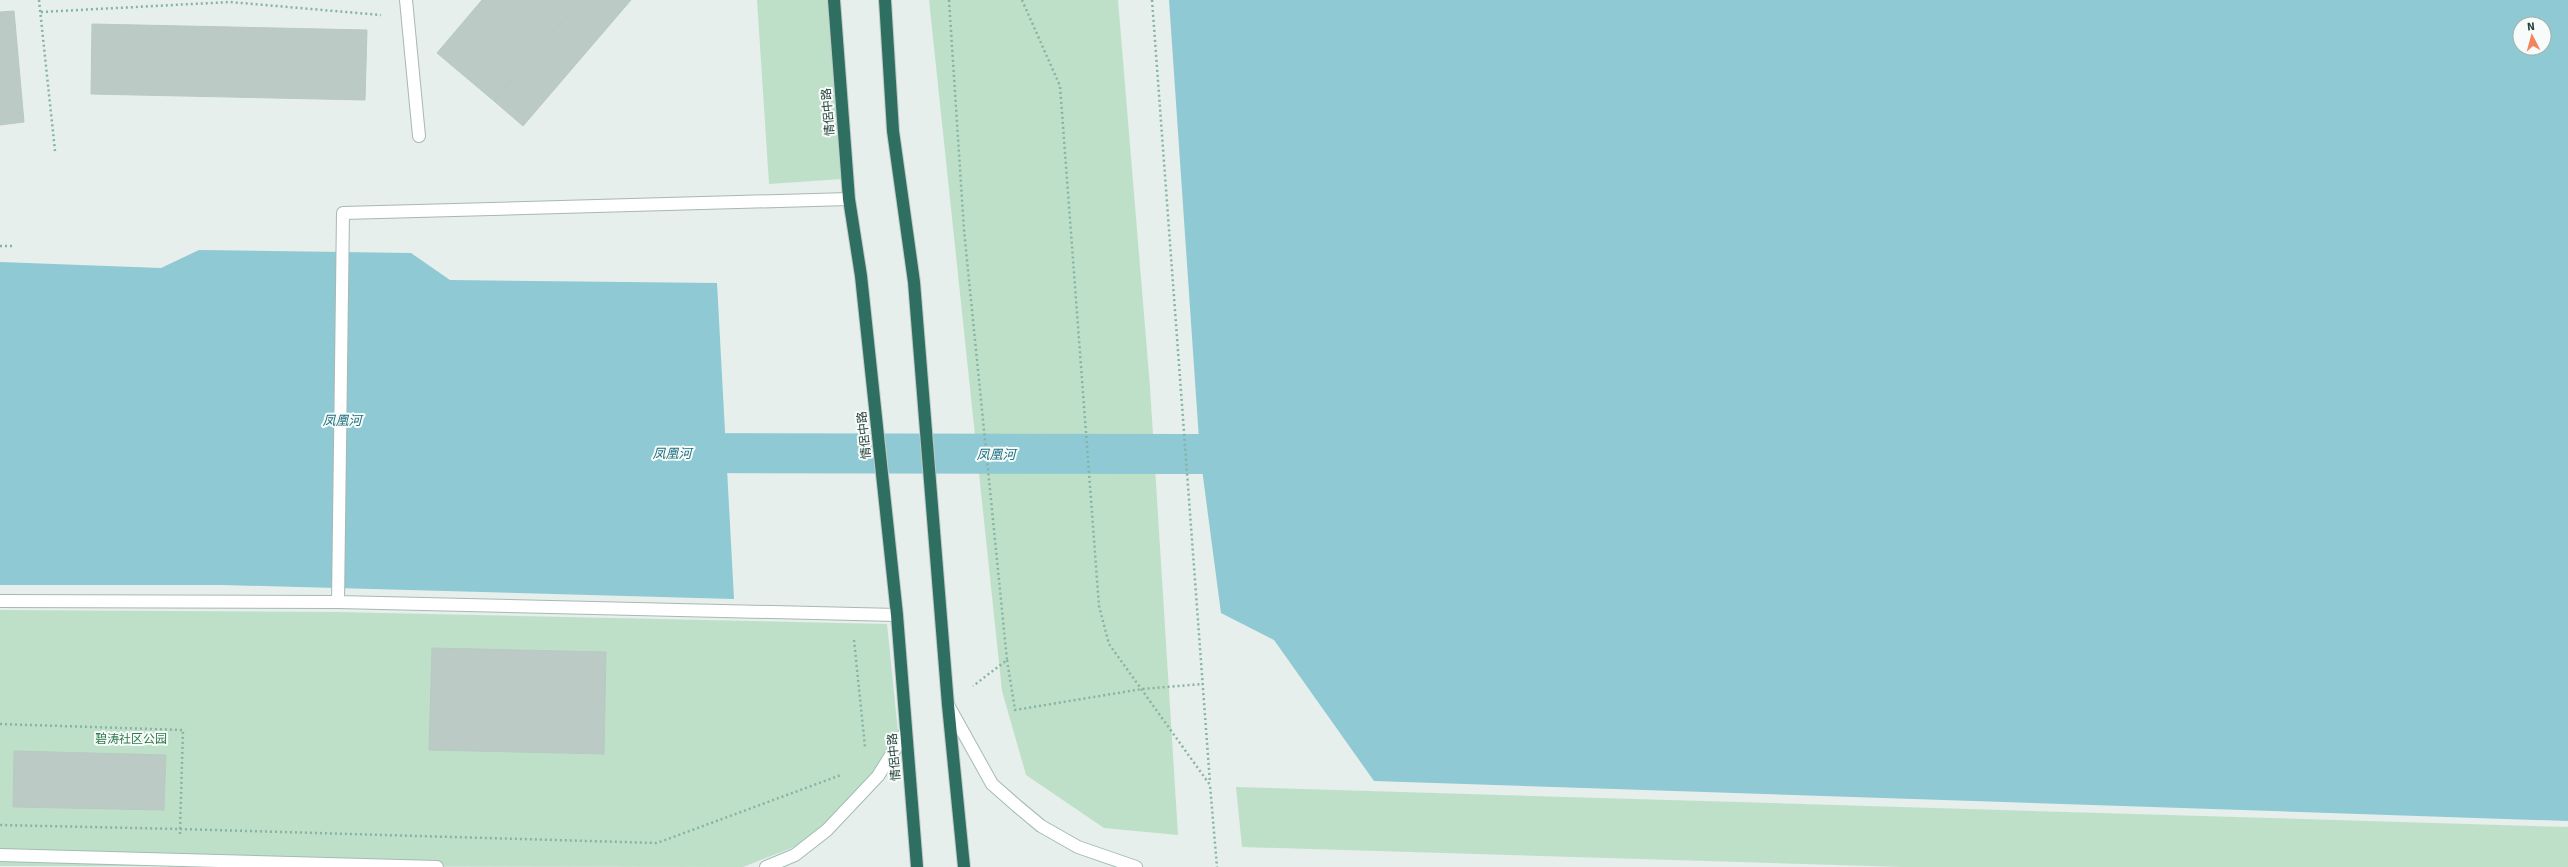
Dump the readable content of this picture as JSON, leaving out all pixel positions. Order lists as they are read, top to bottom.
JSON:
{
  "streets": {
    "highway": ["情侶中路"]
  },
  "water": ["凤凰河"],
  "parks": ["碧涛社区公园"],
  "north": "top"
}
